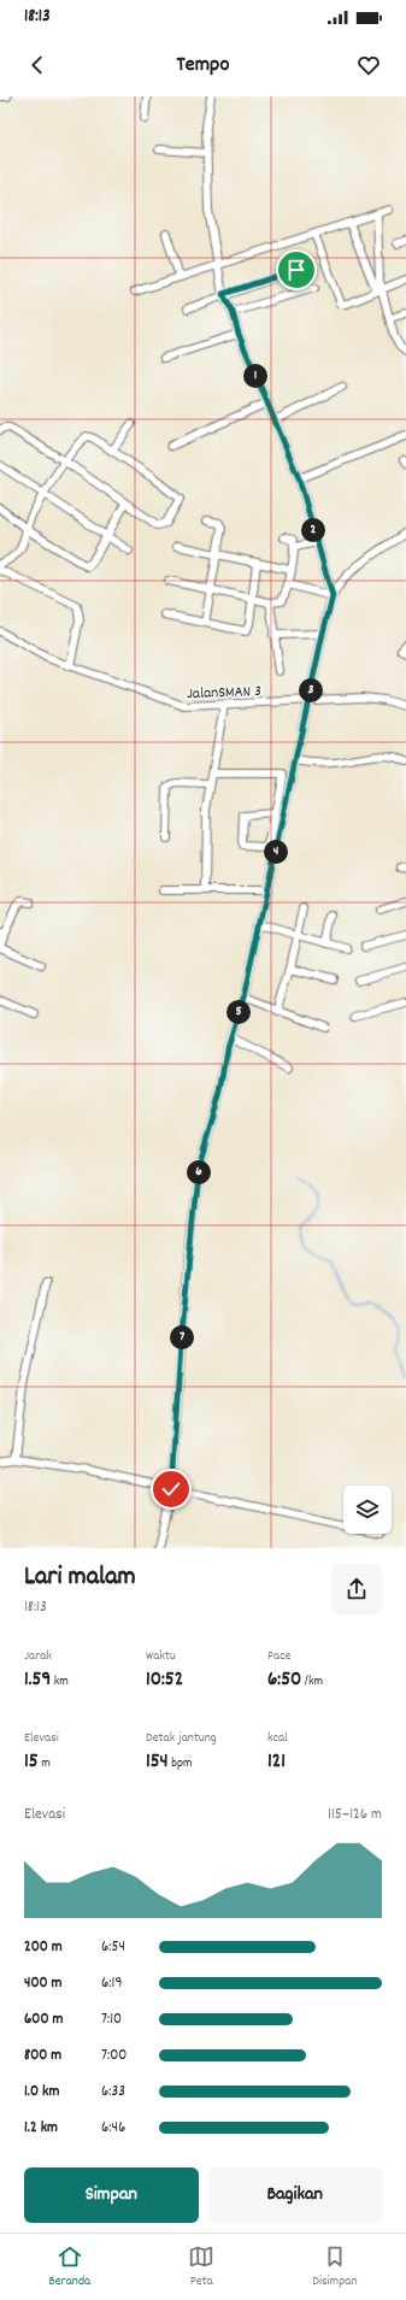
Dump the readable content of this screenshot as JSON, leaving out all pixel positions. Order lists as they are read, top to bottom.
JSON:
{
  "streets": {
    "street": ["JalanSMAN 3"]
  },
  "page": {
    "status": "18:13",
    "header": "Tempo",
    "pins": [
      "1",
      "2",
      "3",
      "4",
      "5",
      "6",
      "7"
    ],
    "heading": ["Lari malam", "18:13"],
    "stats": [
      ["Jarak", "1.59 km"],
      ["Waktu", "10:52"],
      ["Pace", "6:50 /km"],
      ["Elevasi", "15 m"],
      ["Detak jantung", "154 bpm"],
      ["kcal", "121"]
    ],
    "chart": ["Elevasi", "115–126 m"],
    "list": [
      {
        "name": "200 m",
        "note": "6:54"
      },
      {
        "name": "400 m",
        "note": "6:19"
      },
      {
        "name": "600 m",
        "note": "7:10"
      },
      {
        "name": "800 m",
        "note": "7:00"
      },
      {
        "name": "1.0 km",
        "note": "6:33"
      },
      {
        "name": "1.2 km",
        "note": "6:46"
      }
    ],
    "buttons": ["Simpan", "Bagikan"],
    "tabs": ["Beranda", "Peta", "Disimpan"]
  }
}
